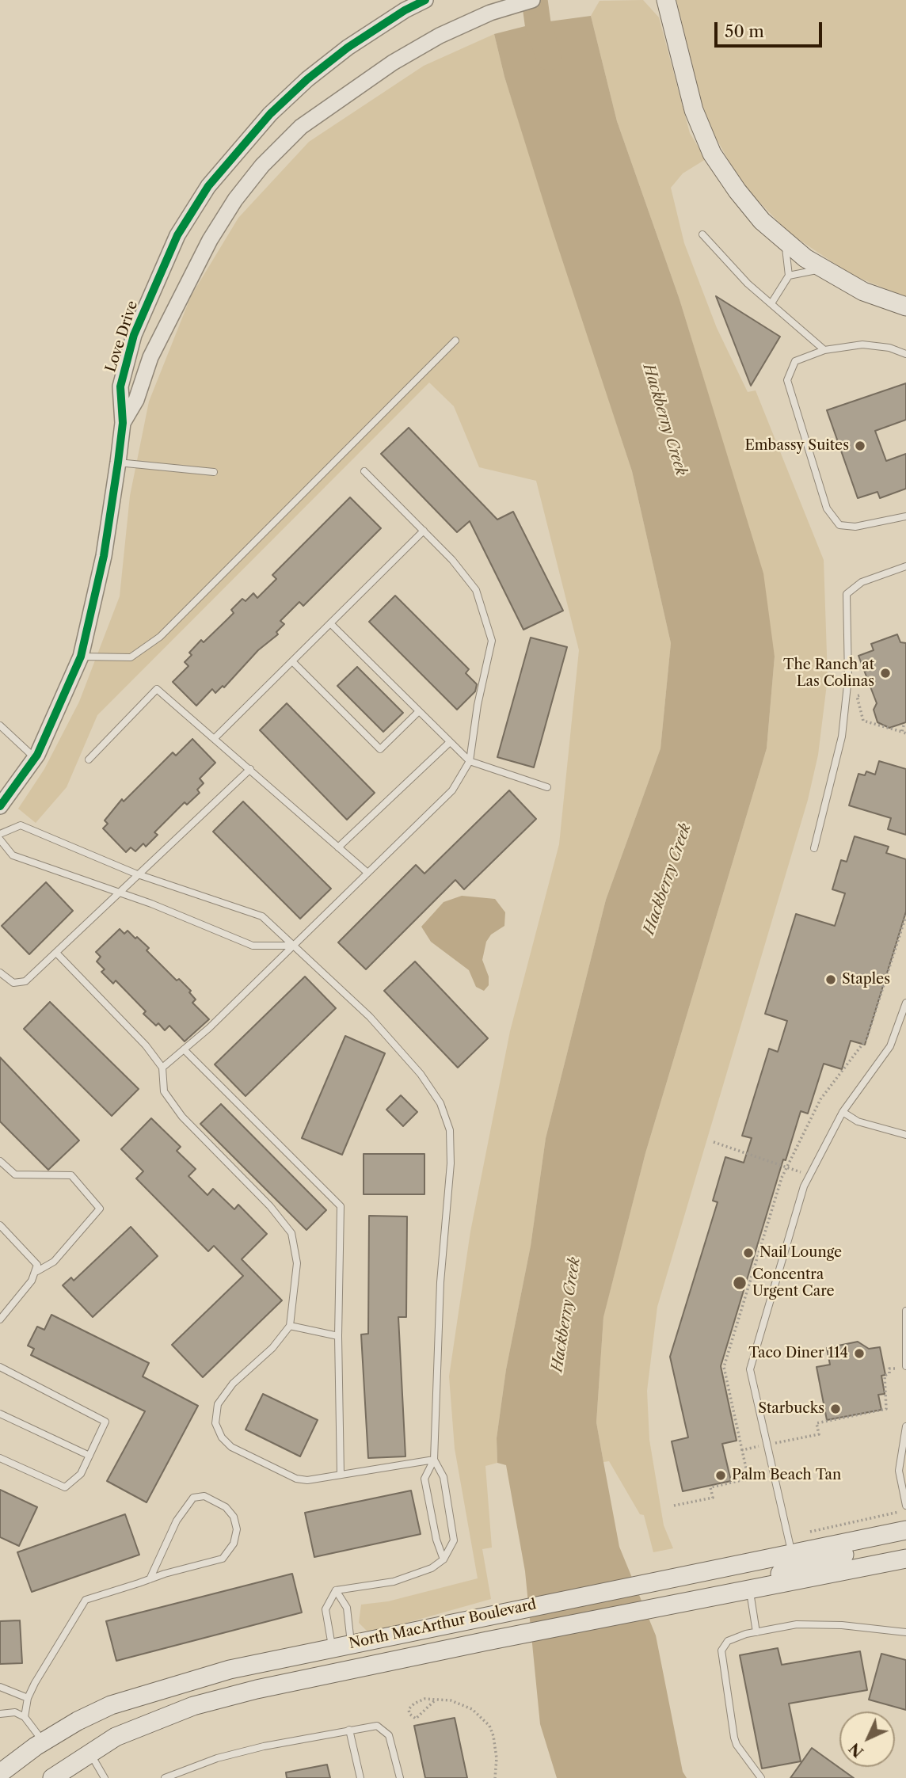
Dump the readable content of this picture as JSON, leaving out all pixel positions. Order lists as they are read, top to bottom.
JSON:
{
  "streets": {
    "main road": ["North MacArthur Boulevard"],
    "street": ["Love Drive"]
  },
  "water": ["Hackberry Creek"],
  "places": [
    "Embassy Suites",
    "The Ranch at Las Colinas",
    "Staples",
    "Nail Lounge",
    "Concentra Urgent Care",
    "Taco Diner 114",
    "Starbucks",
    "Palm Beach Tan"
  ],
  "scale_bar": "50 m",
  "north": "bottom left"
}
